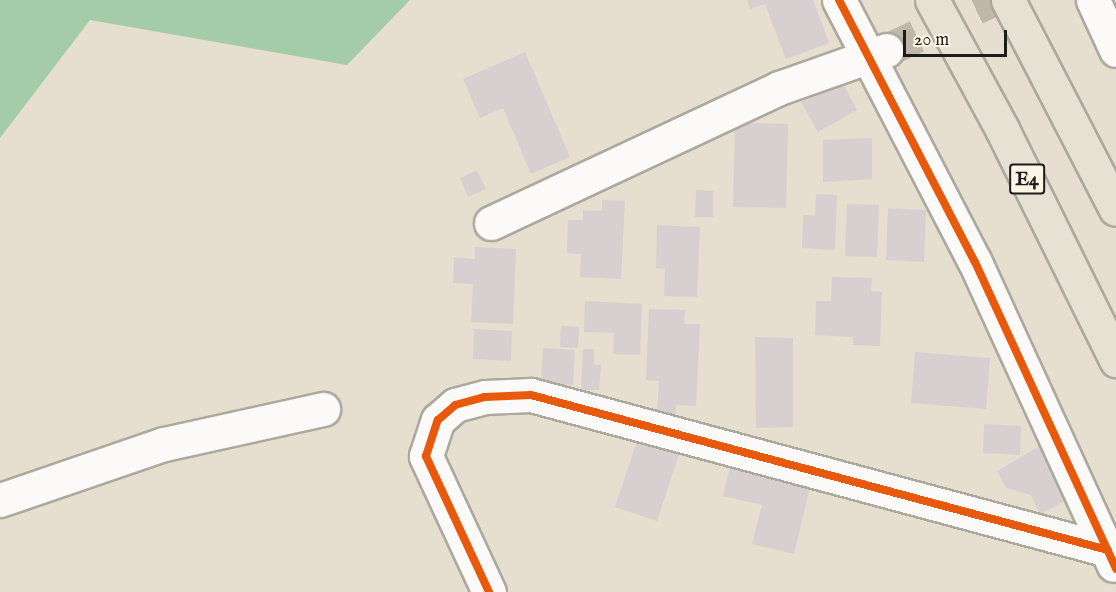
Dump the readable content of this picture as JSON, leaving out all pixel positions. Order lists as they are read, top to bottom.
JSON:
{
  "streets": {
    "highway": ["E4"]
  },
  "scale_bar": "20 m"
}
